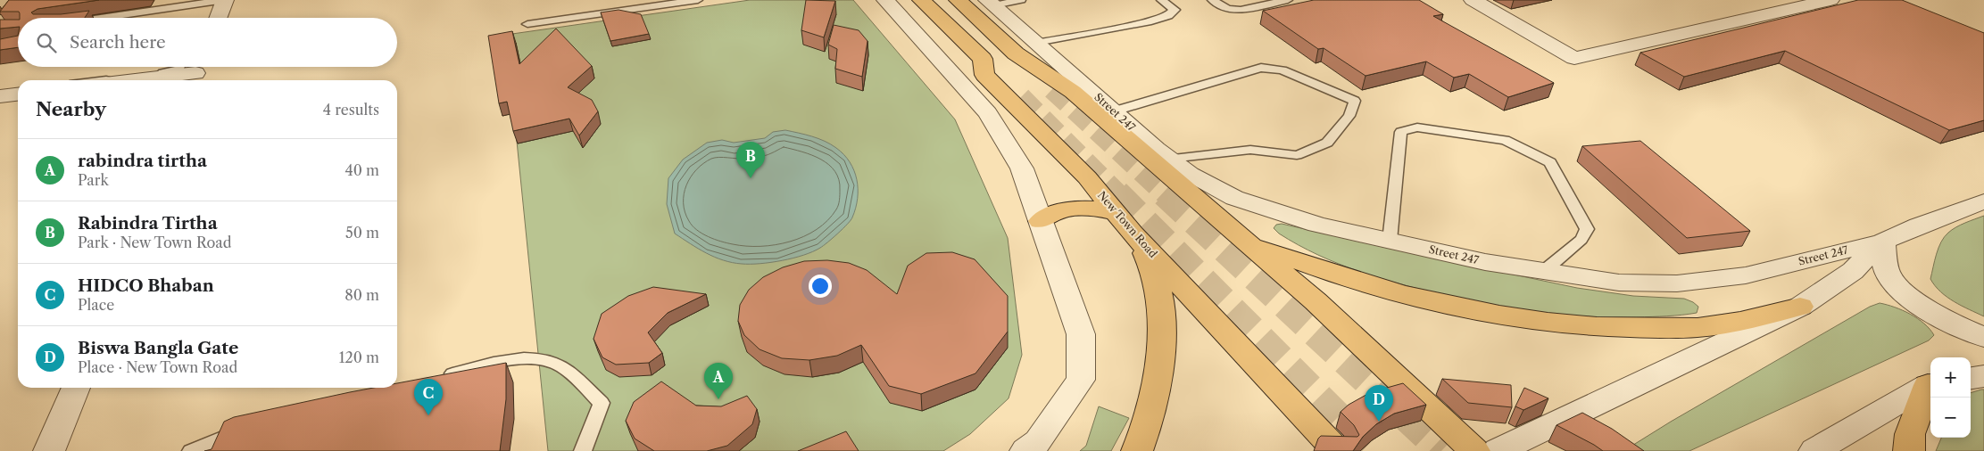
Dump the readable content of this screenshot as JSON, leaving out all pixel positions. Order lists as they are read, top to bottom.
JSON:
{
  "streets": {
    "main road": ["New Town Road"],
    "street": ["Street 247"]
  },
  "page": {
    "search": "Search here",
    "heading": ["Nearby", "4 results"],
    "list": [
      {
        "mark": "A",
        "name": "rabindra tirtha",
        "note": "Park",
        "value": "40 m"
      },
      {
        "mark": "B",
        "name": "Rabindra Tirtha",
        "note": "Park · New Town Road",
        "value": "50 m"
      },
      {
        "mark": "C",
        "name": "HIDCO Bhaban",
        "note": "Place",
        "value": "80 m"
      },
      {
        "mark": "D",
        "name": "Biswa Bangla Gate",
        "note": "Place · New Town Road",
        "value": "120 m"
      }
    ],
    "pins": [
      "B",
      "A",
      "C",
      "D"
    ],
    "map_buttons": ["+", "−"]
  }
}
